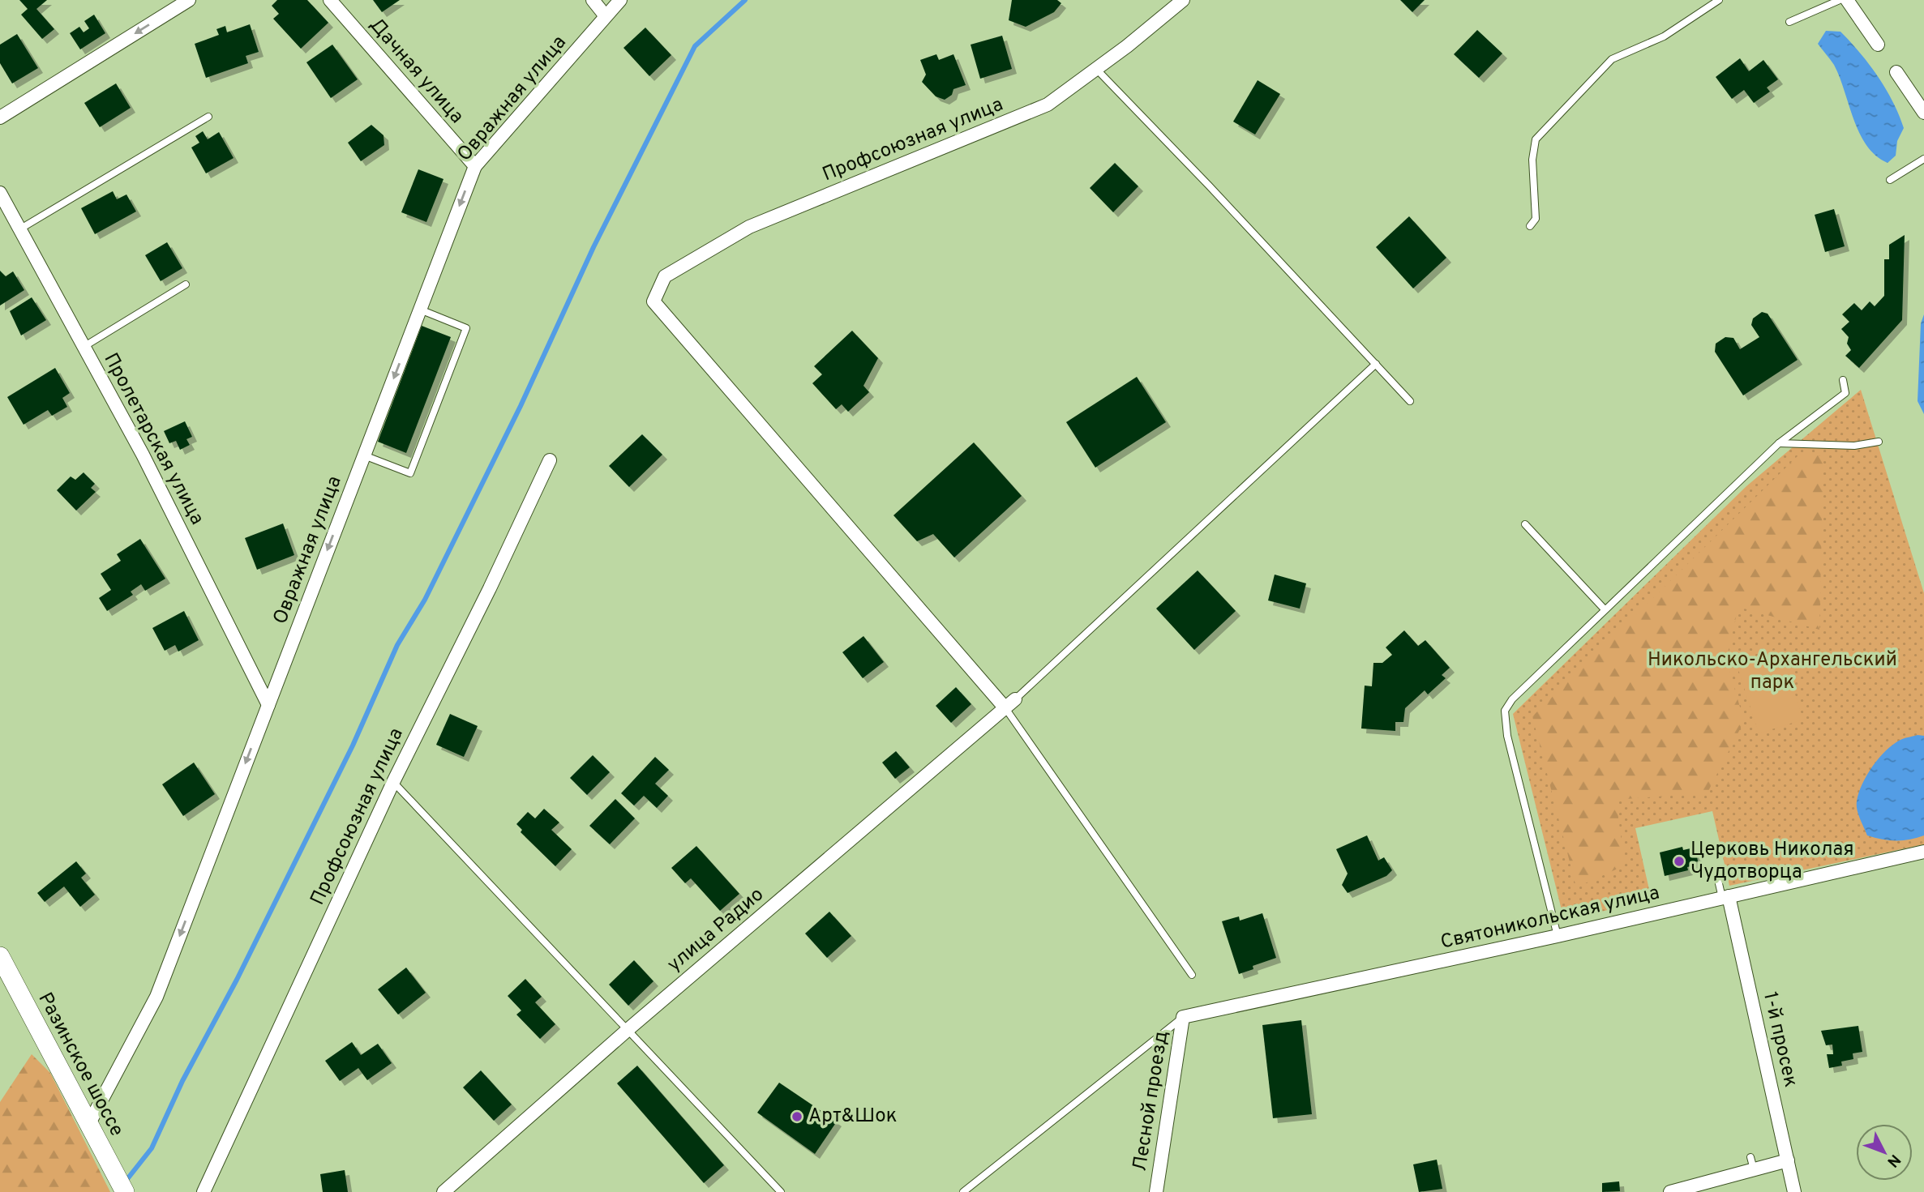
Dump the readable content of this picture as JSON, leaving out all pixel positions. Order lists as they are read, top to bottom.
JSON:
{
  "streets": {
    "main road": ["Разинское шоссе"],
    "street": [
      "Дачная улица",
      "Овражная улица",
      "Профсоюзная улица",
      "Пролетарская улица",
      "Святоникольская улица",
      "улица Радио",
      "1-й просек",
      "Лесной проезд"
    ]
  },
  "crossings": [
    ["Дачная улица", "Овражная улица"],
    ["Овражная улица", "Пролетарская улица"],
    ["Овражная улица", "Разинское шоссе"],
    ["Профсоюзная улица", "улица Радио"],
    ["Святоникольская улица", "1-й просек"],
    ["Святоникольская улица", "Лесной проезд"]
  ],
  "one_way": ["Овражная улица"],
  "parks": ["Никольско-Архангельский парк"],
  "places": ["Церковь Николая Чудотворца", "Арт&Шок"],
  "north": "bottom right"
}
